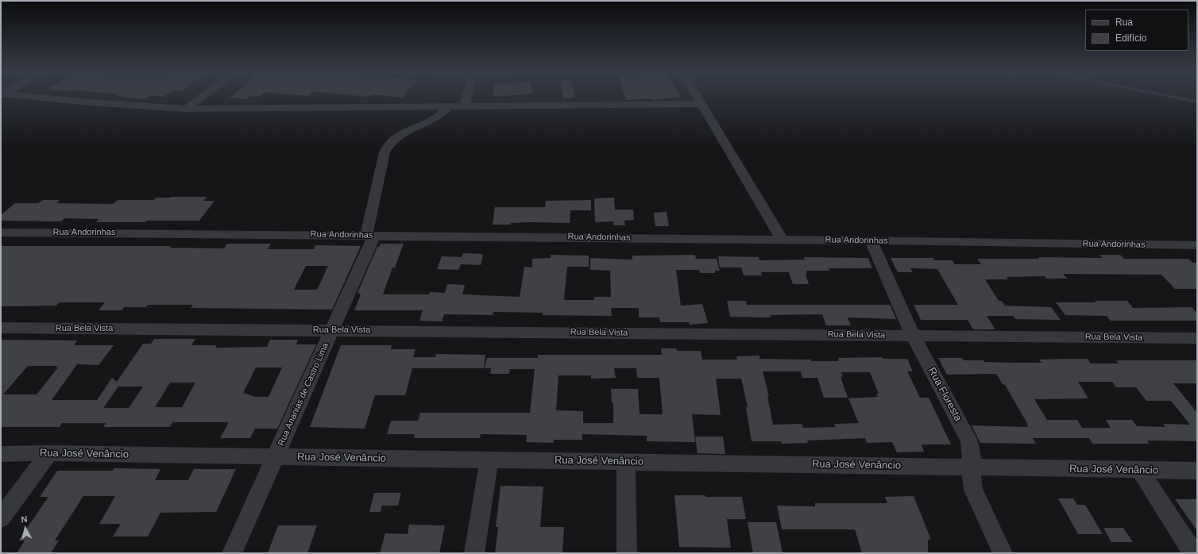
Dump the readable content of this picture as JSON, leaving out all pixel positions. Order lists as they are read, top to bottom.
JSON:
{
  "streets": {
    "street": [
      "Rua Andorinhas",
      "Rua Bela Vista",
      "Rua Ananias de Castro Lima",
      "Rua Floresta",
      "Rua José Venâncio"
    ]
  },
  "crossings": [
    ["Rua Andorinhas", "Rua Ananias de Castro Lima"],
    ["Rua Andorinhas", "Rua Floresta"],
    ["Rua Bela Vista", "Rua Ananias de Castro Lima"],
    ["Rua Bela Vista", "Rua Floresta"],
    ["Rua Ananias de Castro Lima", "Rua José Venâncio"],
    ["Rua Floresta", "Rua José Venâncio"]
  ],
  "legend": ["Rua", "Edifício"],
  "north": "top"
}
